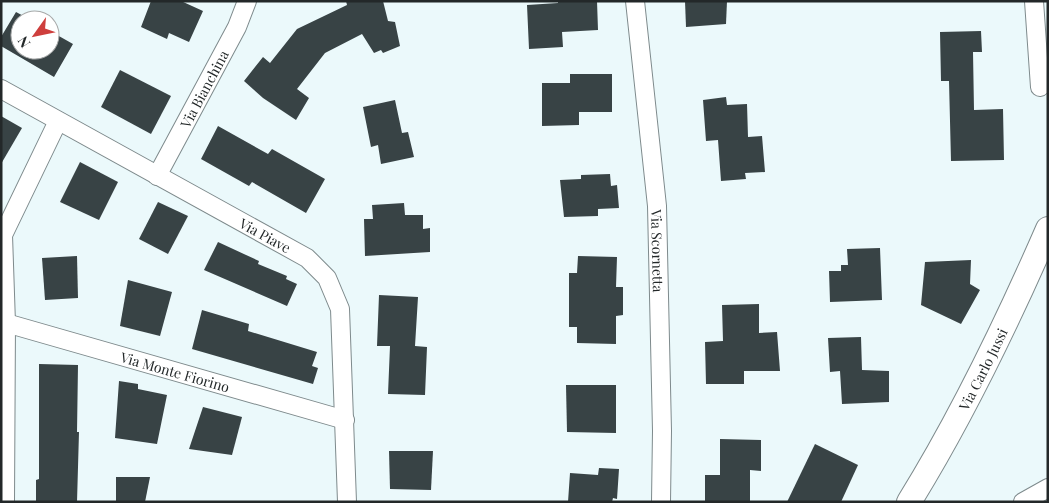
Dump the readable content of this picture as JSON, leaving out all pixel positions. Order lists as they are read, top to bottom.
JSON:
{
  "streets": {
    "street": [
      "Via Bianchina",
      "Via Piave",
      "Via Scornetta",
      "Via Carlo Jussi",
      "Via Monte Fiorino"
    ]
  },
  "crossings": [
    ["Via Bianchina", "Via Piave"],
    ["Via Piave", "Via Monte Fiorino"]
  ],
  "north": "bottom left"
}
